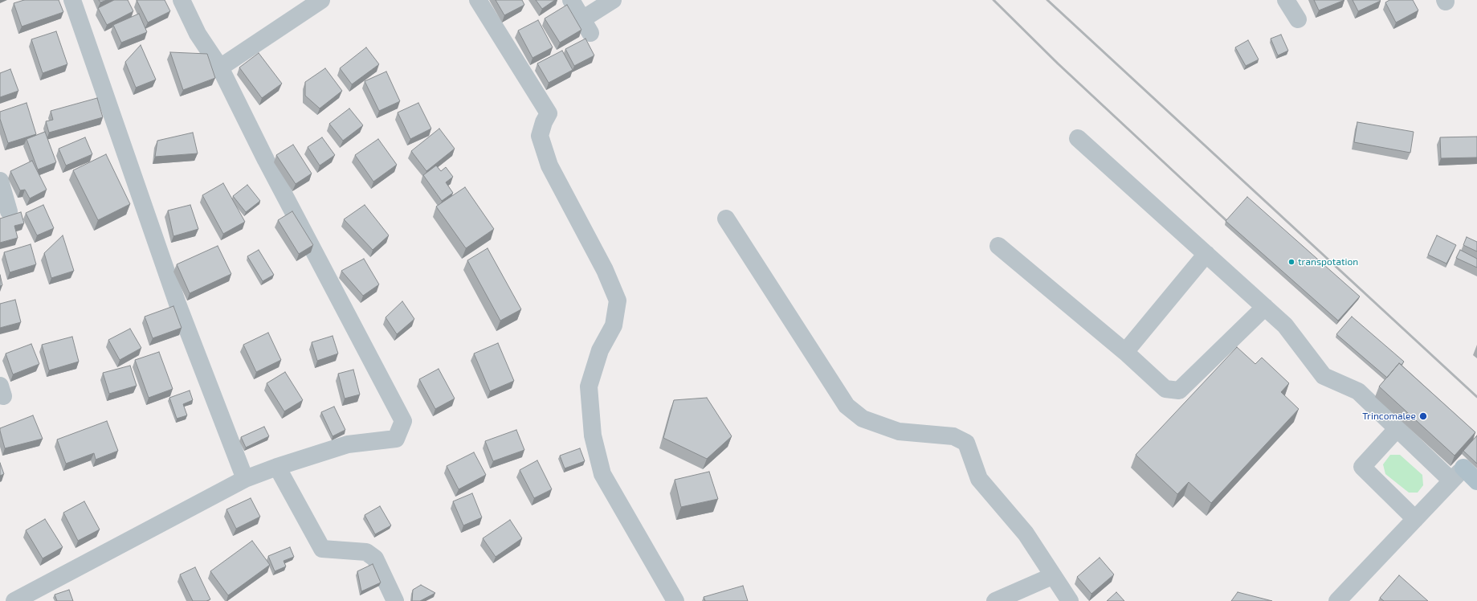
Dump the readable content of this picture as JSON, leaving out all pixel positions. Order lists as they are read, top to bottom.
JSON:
{
  "places": ["transpotation", "Trincomalee"]
}
